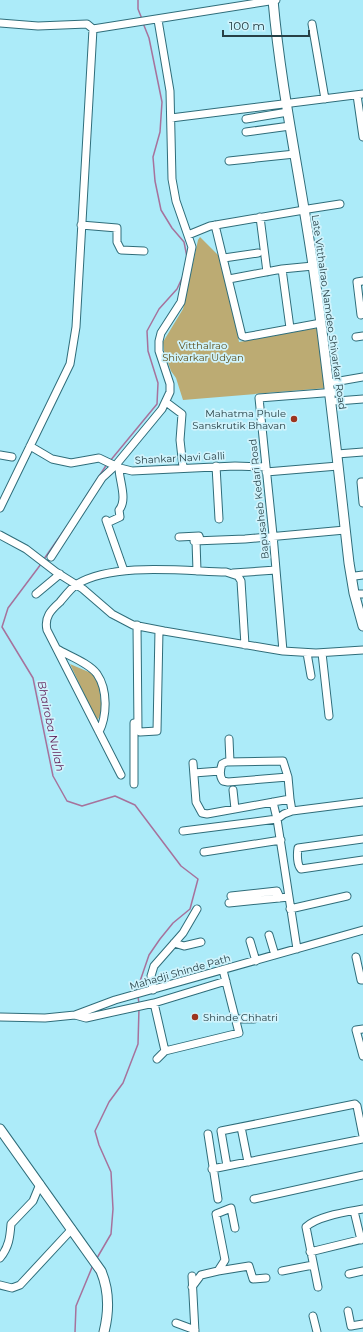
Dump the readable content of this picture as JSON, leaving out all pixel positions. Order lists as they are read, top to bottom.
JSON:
{
  "streets": {
    "main road": ["Late Vitthalrao Namdeo Shivarkar Road"],
    "street": ["Shankar Navi Galli", "Bapusaheb Kedari Road", "Mahadji Shinde Path"]
  },
  "crossings": [
    ["Late Vitthalrao Namdeo Shivarkar Road", "Shankar Navi Galli"],
    ["Late Vitthalrao Namdeo Shivarkar Road", "Bapusaheb Kedari Road"],
    ["Shankar Navi Galli", "Bapusaheb Kedari Road"]
  ],
  "water": ["Bhairoba Nullah"],
  "parks": ["Vitthalrao Shivarkar Udyan"],
  "places": ["Mahatma Phule Sanskrutik Bhavan", "Shinde Chhatri"],
  "scale_bar": "100 m"
}
